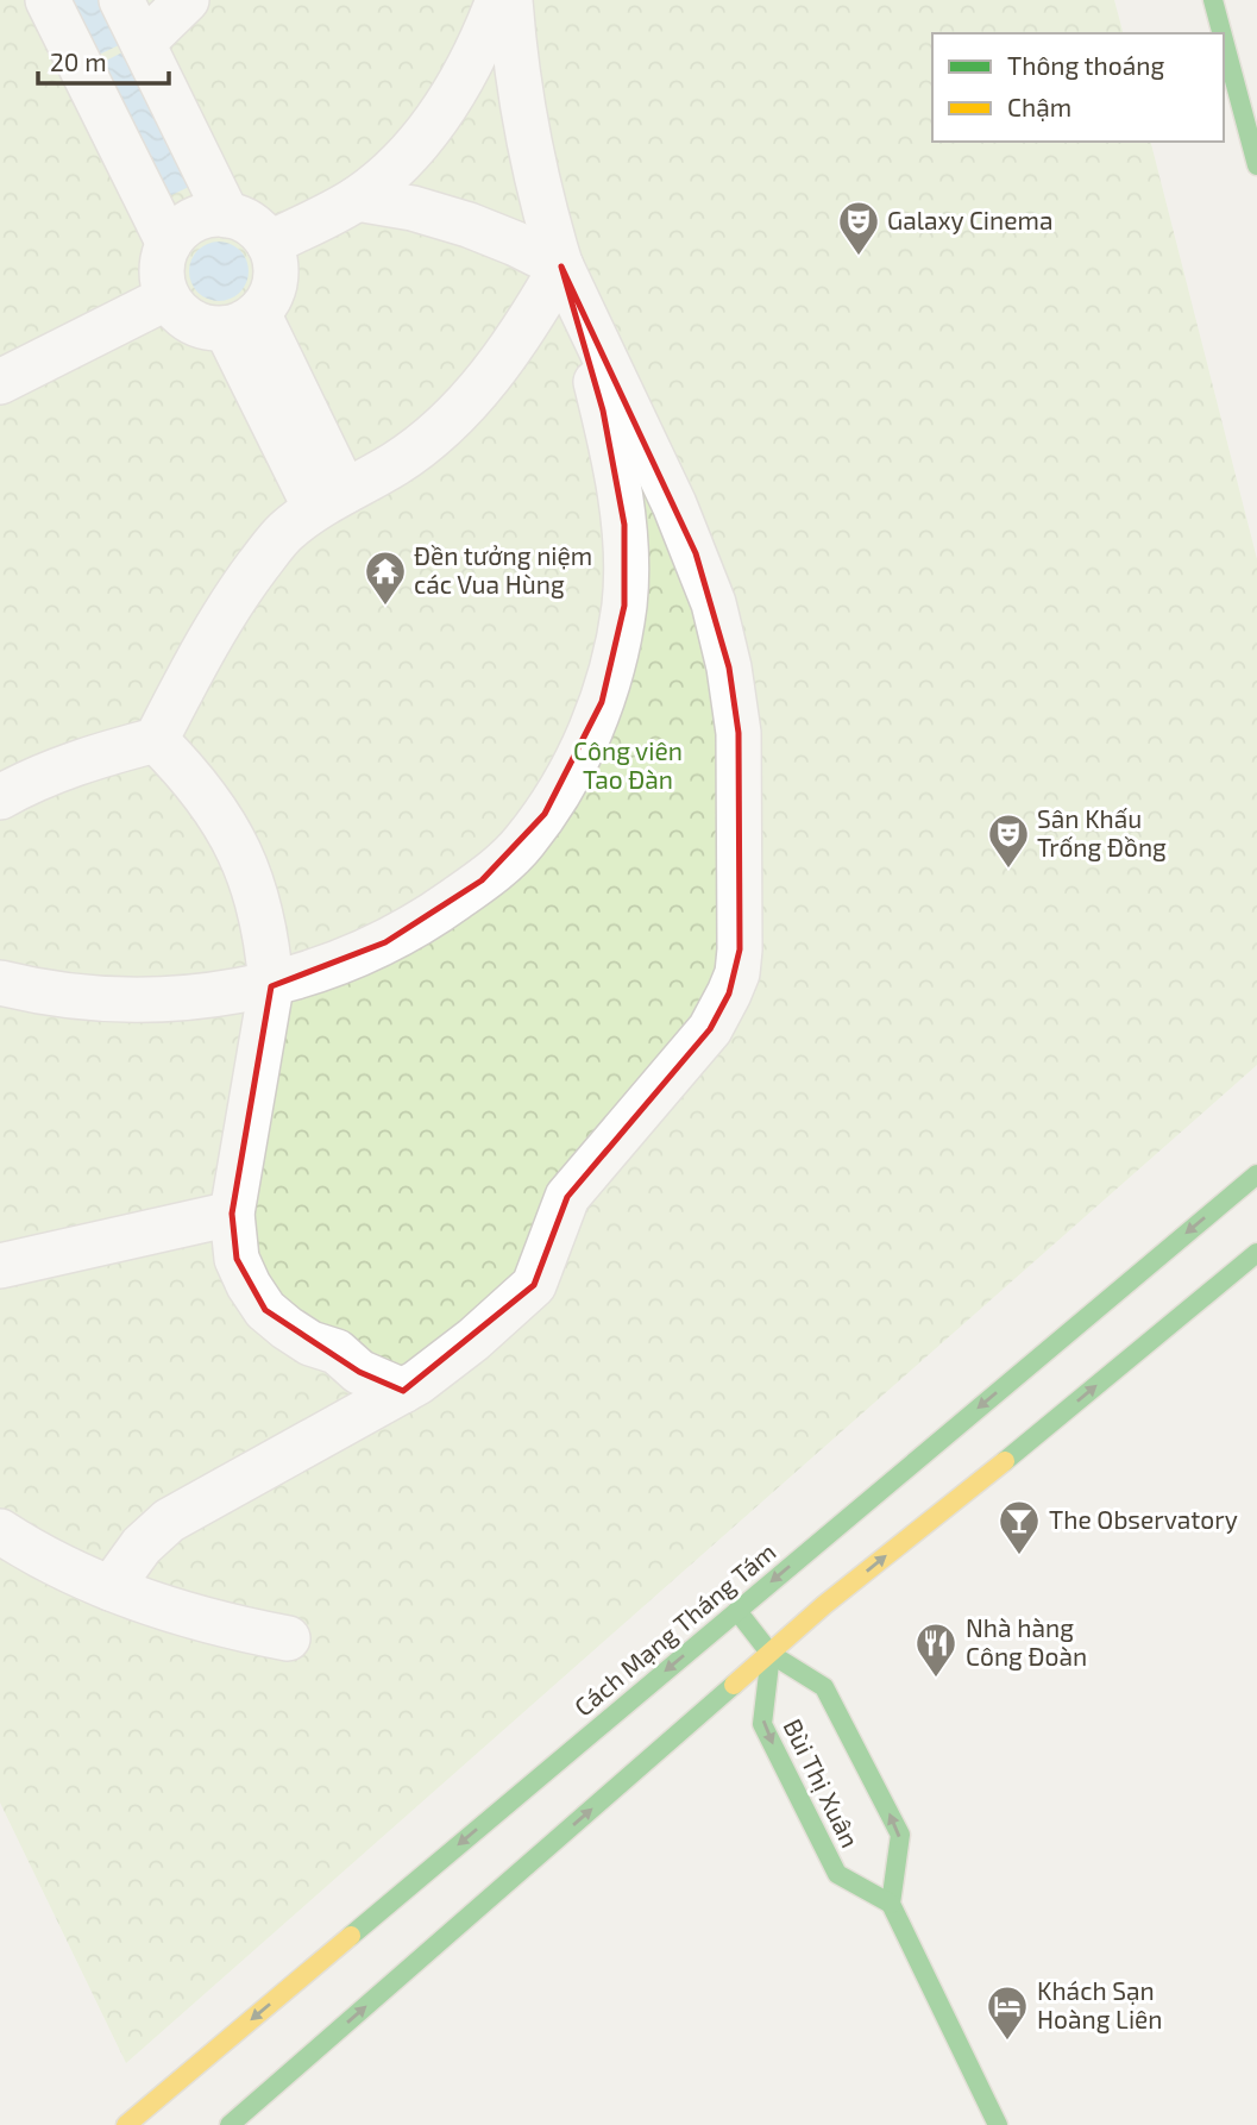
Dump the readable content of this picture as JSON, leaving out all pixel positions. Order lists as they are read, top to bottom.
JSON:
{
  "streets": {
    "main road": ["Cách Mạng Tháng Tám", "Bùi Thị Xuân"]
  },
  "crossings": [
    ["Cách Mạng Tháng Tám", "Bùi Thị Xuân"]
  ],
  "parks": ["Công viên Tao Đàn"],
  "places": {
    "theatre": ["Galaxy Cinema", "Sân Khấu Trống Đồng"],
    "temple": ["Đền tưởng niệm các Vua Hùng"],
    "bar": ["The Observatory"],
    "restaurant": ["Nhà hàng Công Đoàn"],
    "hotel": ["Khách Sạn Hoàng Liên"]
  },
  "legend": ["Thông thoáng", "Chậm"],
  "scale_bar": "20 m"
}
